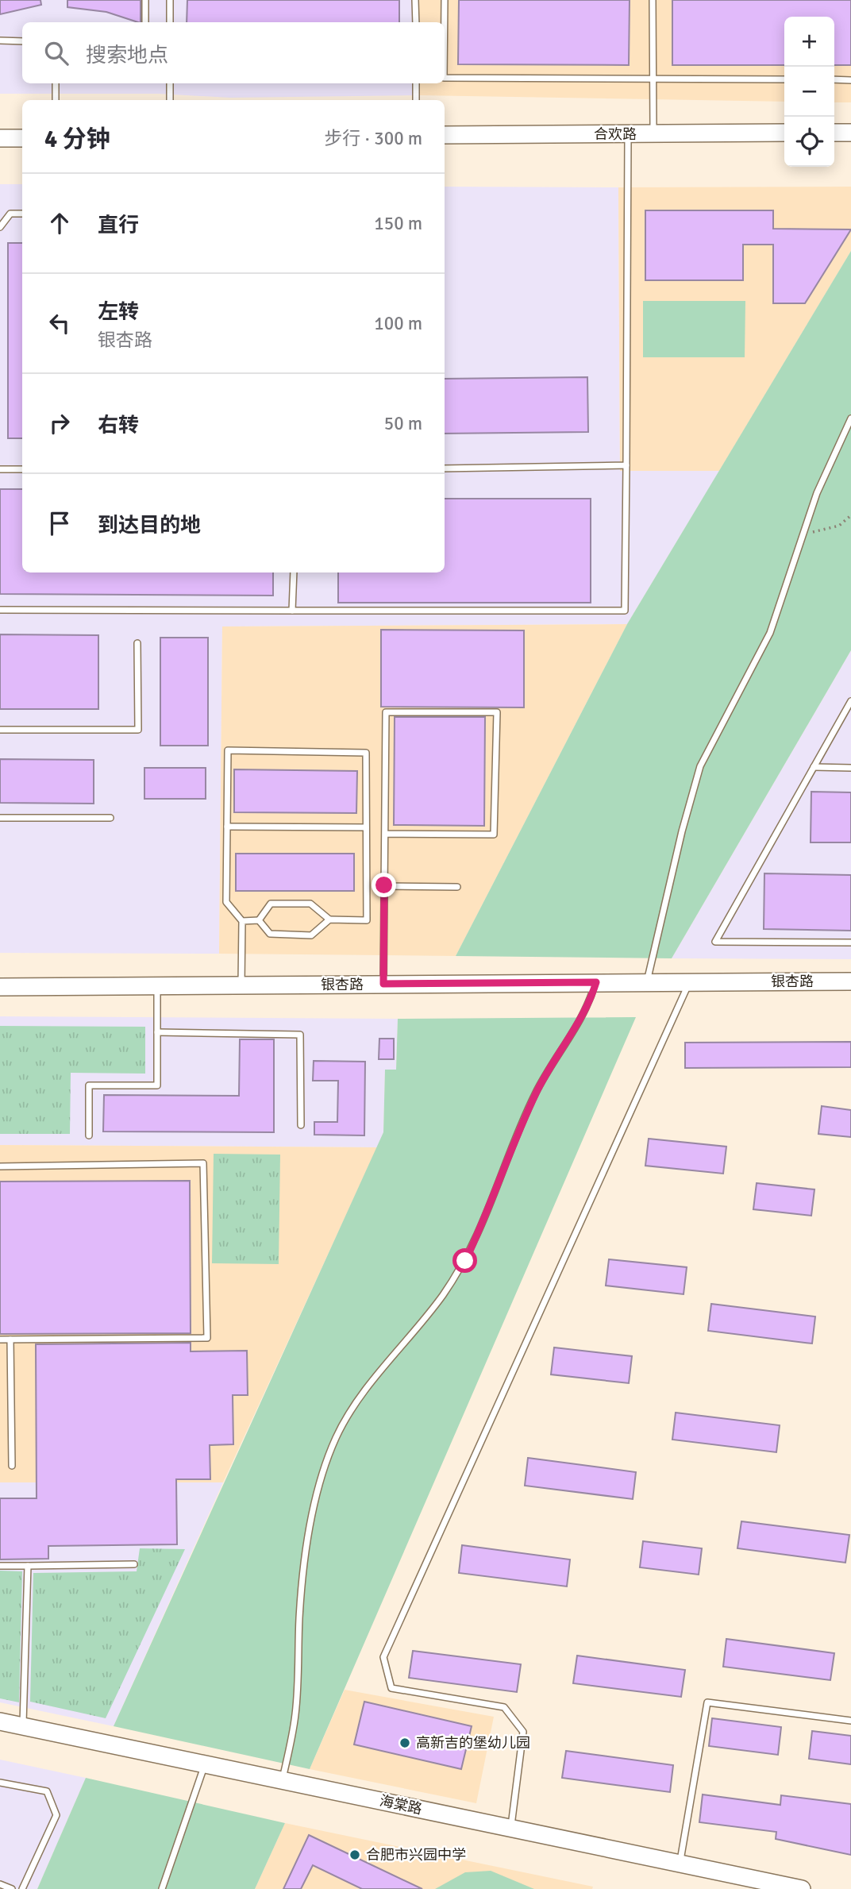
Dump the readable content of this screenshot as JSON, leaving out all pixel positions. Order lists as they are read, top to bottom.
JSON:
{
  "streets": {
    "street": ["合欢路", "银杏路", "海棠路"]
  },
  "places": ["高新吉的堡幼儿园", "合肥市兴园中学"],
  "page": {
    "map_buttons": ["+", "−"],
    "search": "搜索地点",
    "heading": ["4 分钟", "步行 · 300 m"],
    "list": [
      ["直行", "150 m"],
      ["左转", "银杏路", "100 m"],
      ["右转", "50 m"],
      "到达目的地"
    ]
  }
}
